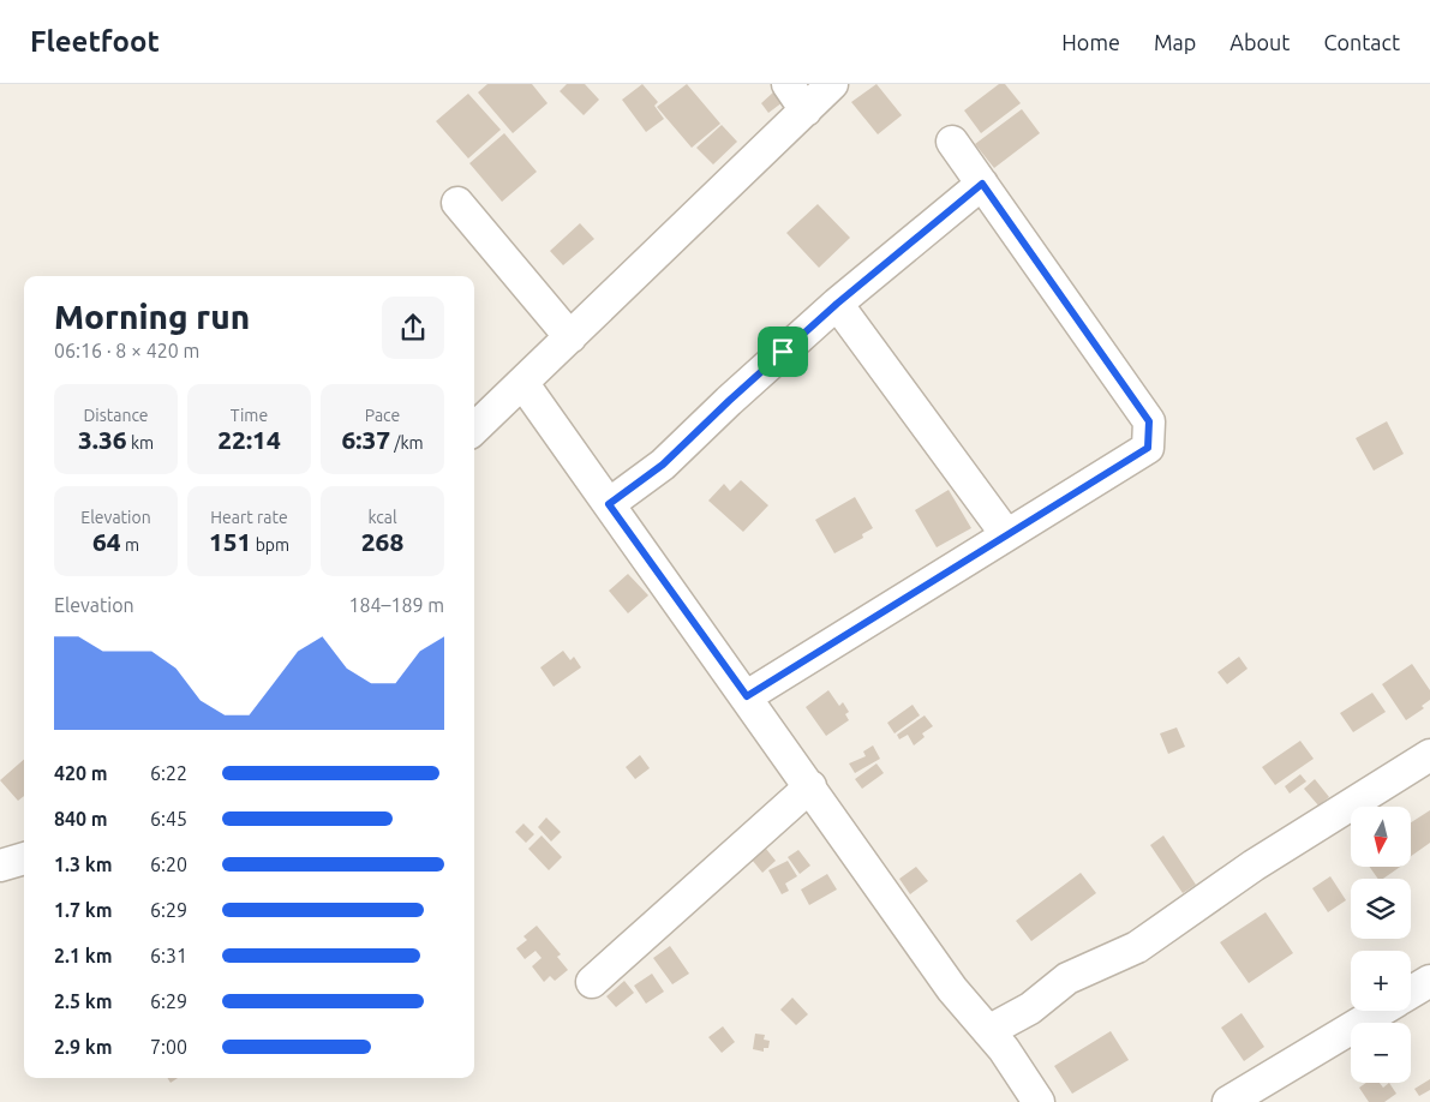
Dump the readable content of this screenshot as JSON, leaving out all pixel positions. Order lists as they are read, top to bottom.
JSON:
{
  "north": "bottom",
  "page": {
    "header": "Fleetfoot",
    "nav": [
      "Home",
      "Map",
      "About",
      "Contact"
    ],
    "heading": ["Morning run", "06:16 · 8 × 420 m"],
    "stats": [
      ["Distance", "3.36 km"],
      ["Time", "22:14"],
      ["Pace", "6:37 /km"],
      ["Elevation", "64 m"],
      ["Heart rate", "151 bpm"],
      ["kcal", "268"]
    ],
    "chart": ["Elevation", "184–189 m"],
    "list": [
      {
        "name": "420 m",
        "note": "6:22"
      },
      {
        "name": "840 m",
        "note": "6:45"
      },
      {
        "name": "1.3 km",
        "note": "6:20"
      },
      {
        "name": "1.7 km",
        "note": "6:29"
      },
      {
        "name": "2.1 km",
        "note": "6:31"
      },
      {
        "name": "2.5 km",
        "note": "6:29"
      },
      {
        "name": "2.9 km",
        "note": "7:00"
      }
    ],
    "map_buttons": ["+", "−"]
  }
}
